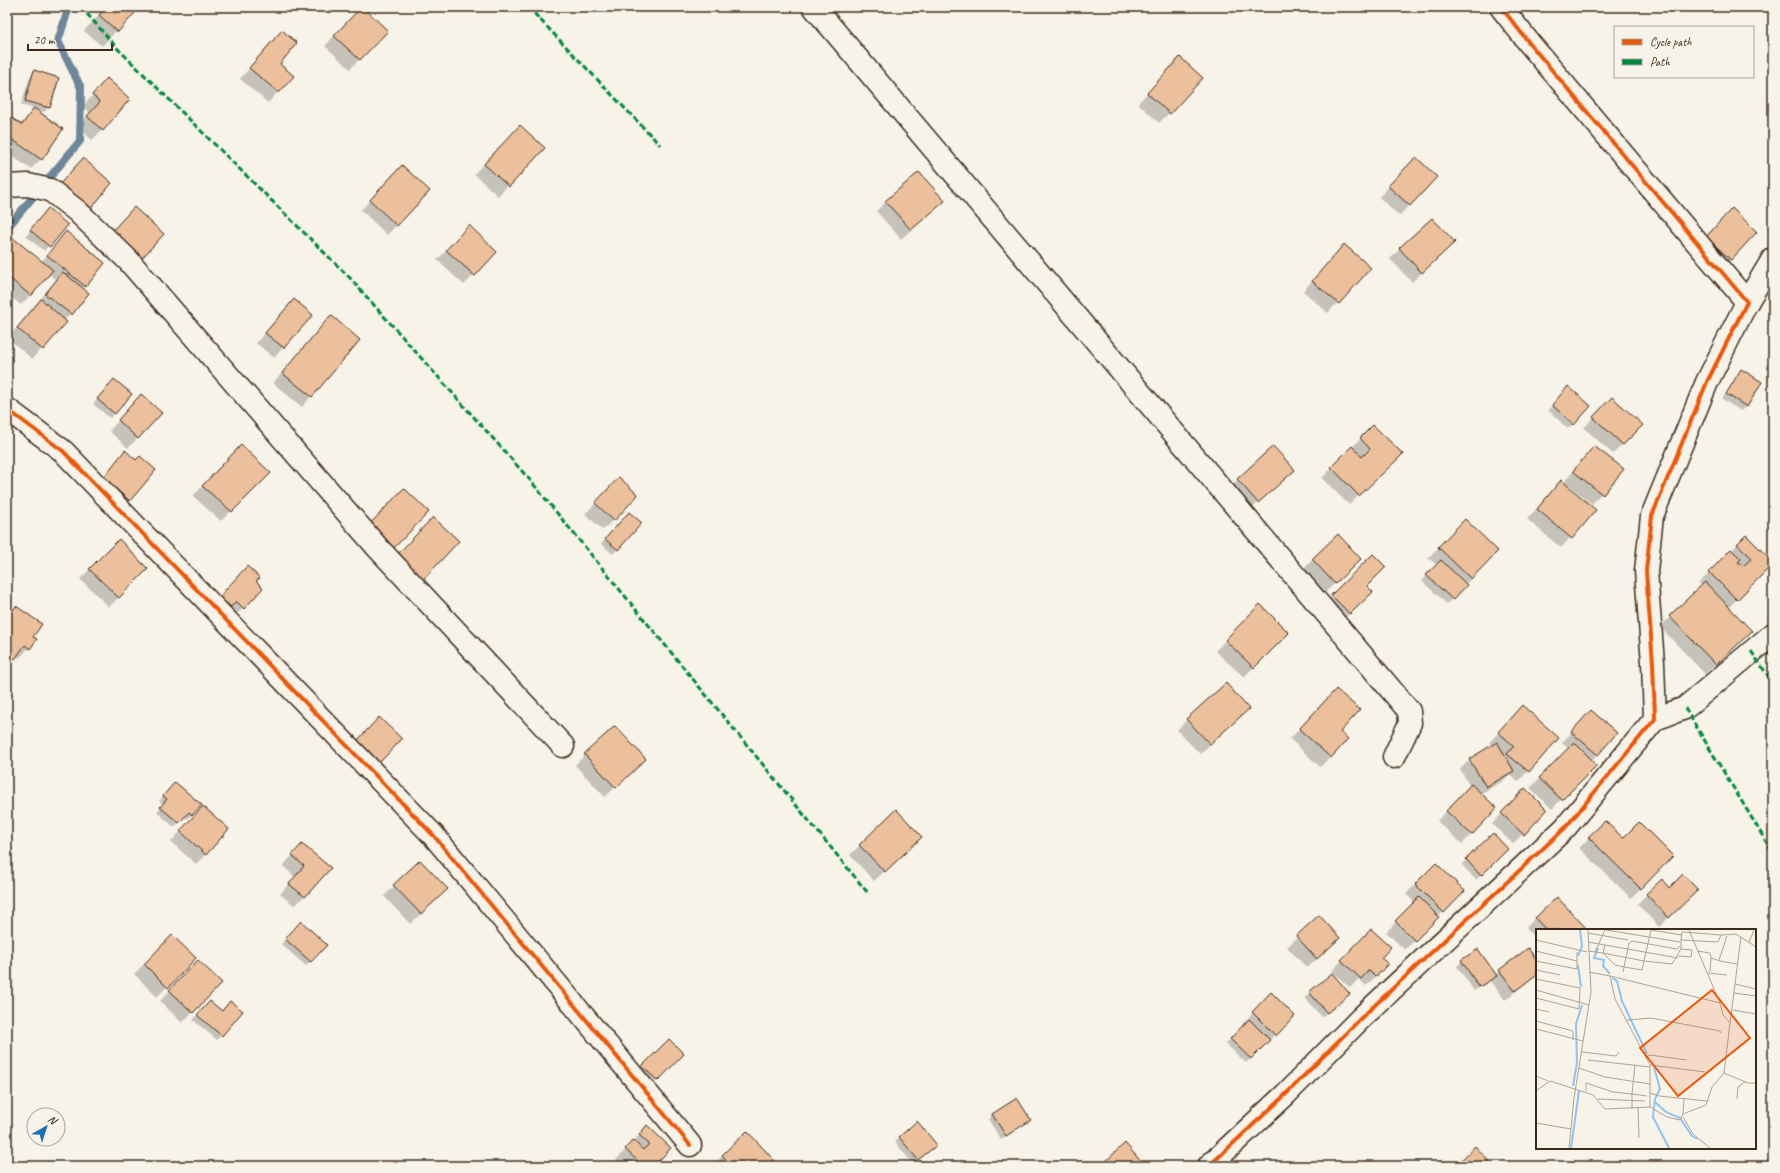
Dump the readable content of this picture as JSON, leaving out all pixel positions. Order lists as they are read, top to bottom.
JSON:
{
  "legend": ["Cycle path", "Path"],
  "scale_bar": "20 m",
  "north": "top right"
}
